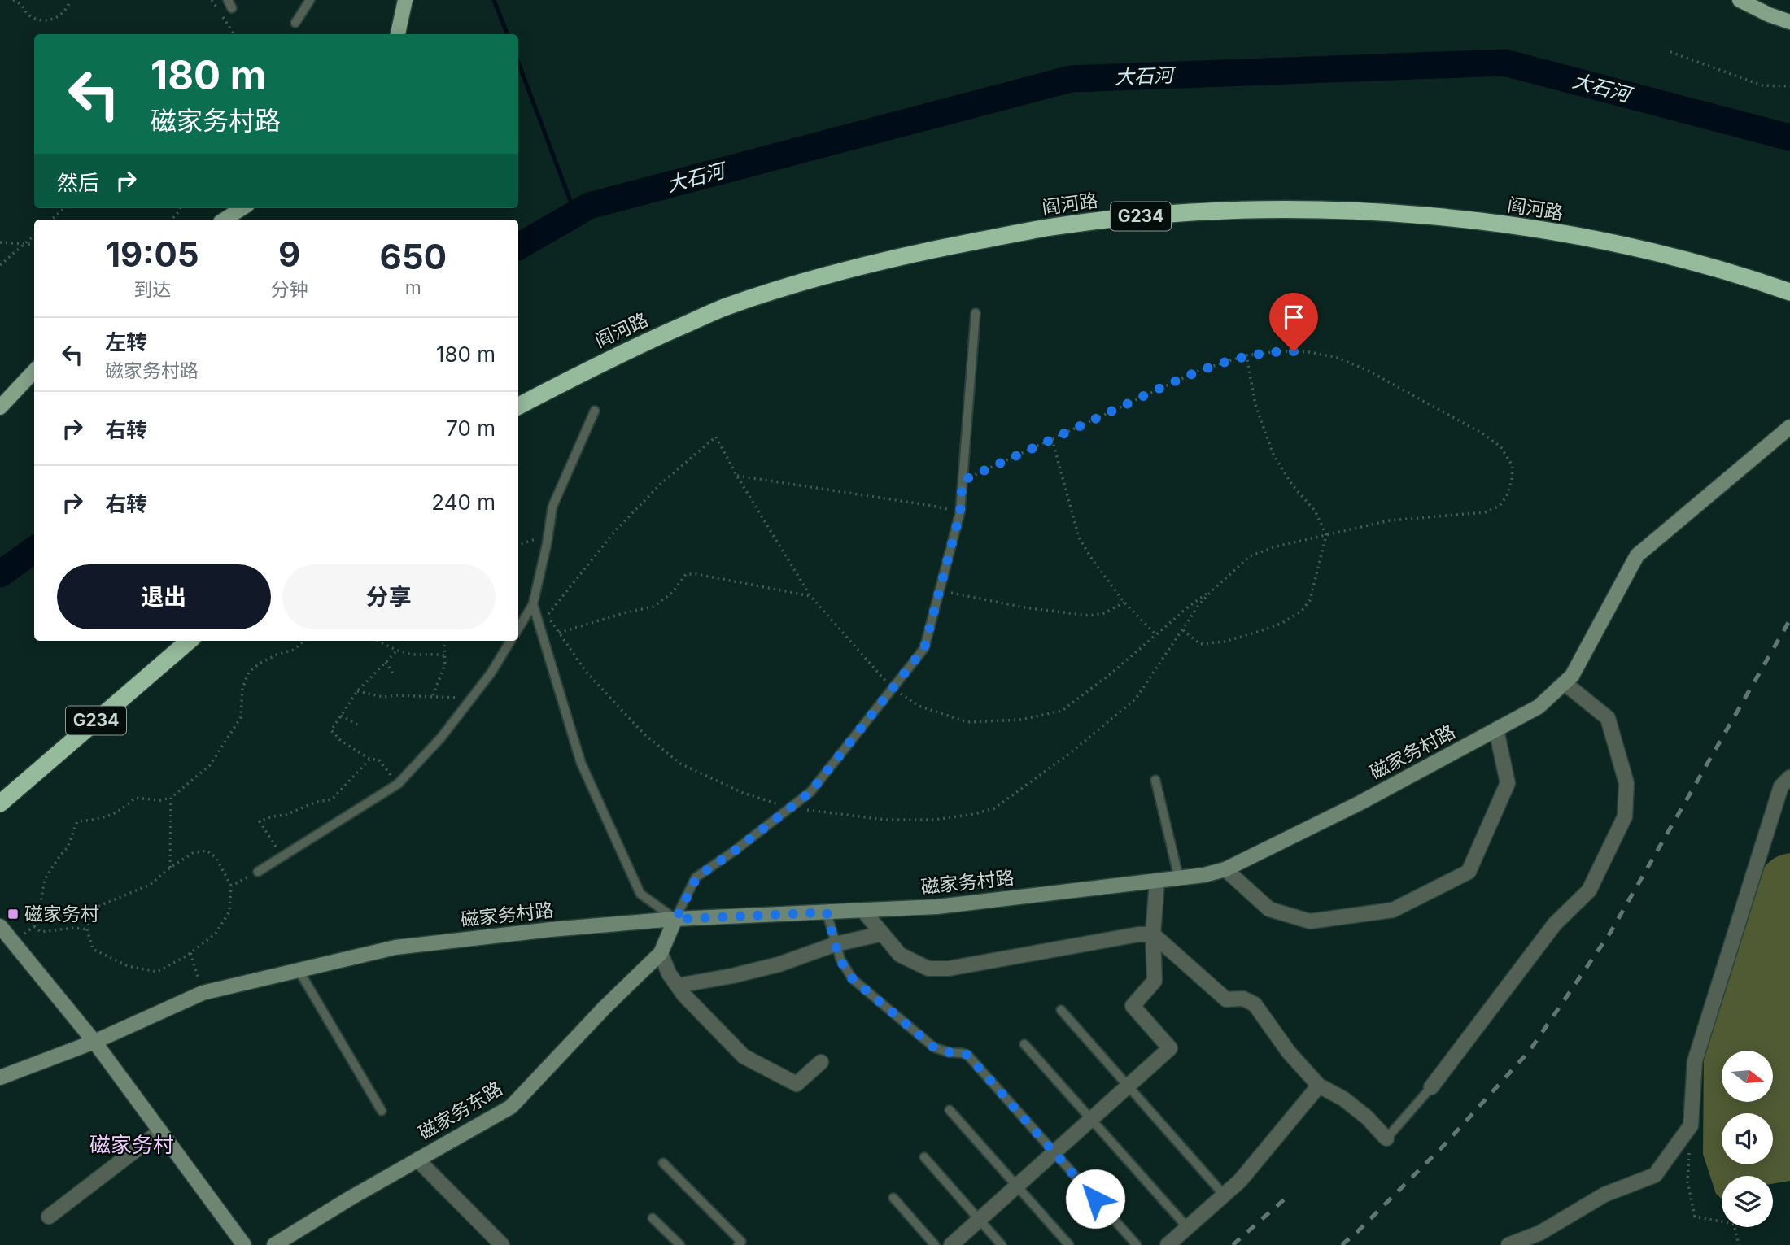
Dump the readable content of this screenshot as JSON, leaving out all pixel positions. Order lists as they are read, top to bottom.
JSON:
{
  "streets": {
    "highway": ["阎河路", "G234"],
    "street": ["磁家务村路", "磁家务东路"]
  },
  "crossings": [
    ["磁家务村路", "磁家务东路"]
  ],
  "districts": ["磁家务村"],
  "water": ["大石河"],
  "places": {
    "transit": ["磁家务村"]
  },
  "north": "right",
  "page": {
    "turn": ["180 m", "磁家务村路"],
    "then": "然后",
    "eta": [
      "19:05",
      "到达",
      "9",
      "分钟",
      "650",
      "m"
    ],
    "list": [
      {
        "name": "左转",
        "note": "磁家务村路",
        "value": "180 m"
      },
      {
        "name": "右转",
        "value": "70 m"
      },
      {
        "name": "右转",
        "value": "240 m"
      }
    ],
    "buttons": ["退出", "分享"]
  }
}
